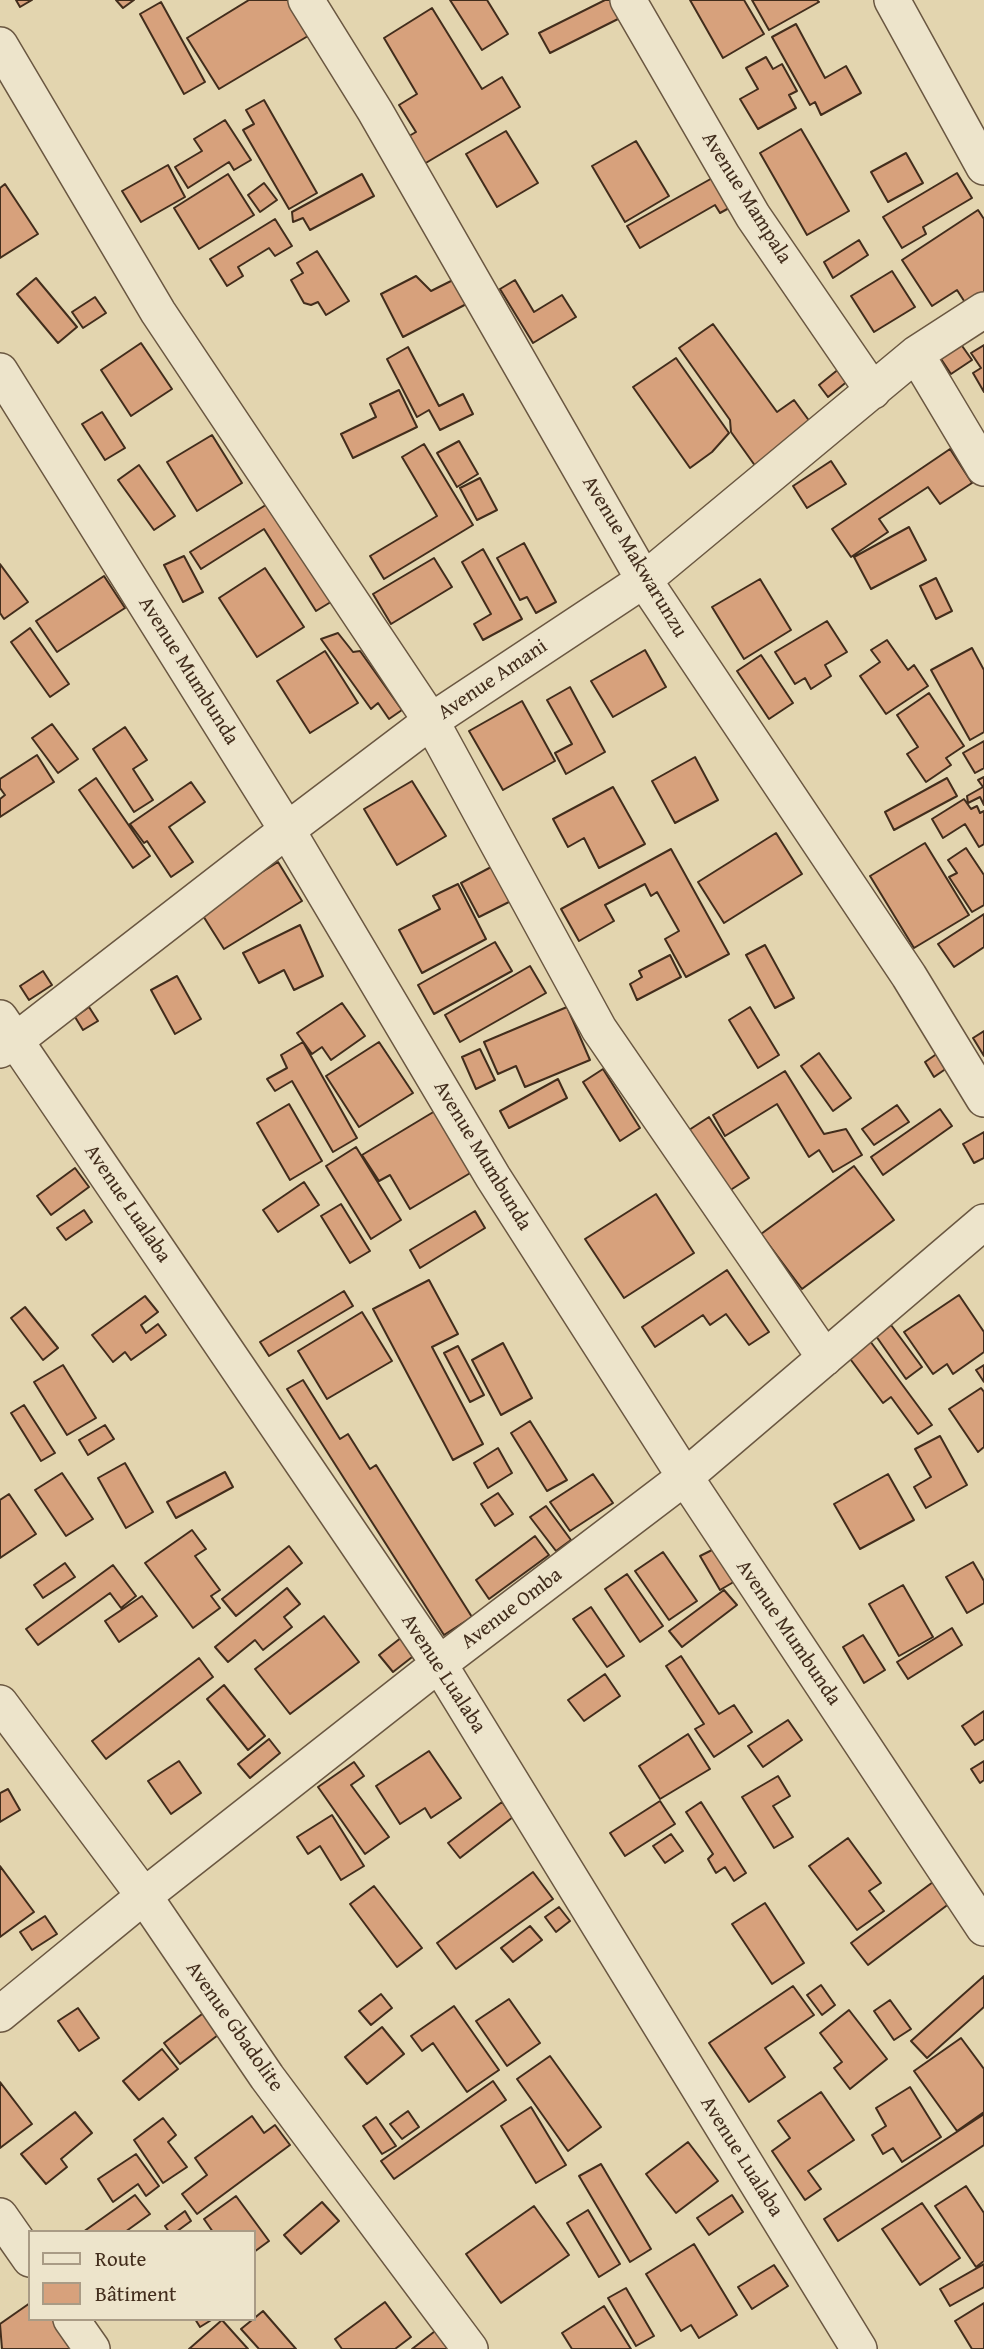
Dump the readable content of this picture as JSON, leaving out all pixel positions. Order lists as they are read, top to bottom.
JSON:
{
  "streets": {
    "street": [
      "Avenue Mampala",
      "Avenue Makwarunzu",
      "Avenue Mumbunda",
      "Avenue Amani",
      "Avenue Lualaba",
      "Avenue Omba",
      "Avenue Gbadolite"
    ]
  },
  "crossings": [
    ["Avenue Mampala", "Avenue Amani"],
    ["Avenue Makwarunzu", "Avenue Amani"],
    ["Avenue Mumbunda", "Avenue Amani"],
    ["Avenue Mumbunda", "Avenue Omba"],
    ["Avenue Amani", "Avenue Lualaba"],
    ["Avenue Lualaba", "Avenue Omba"],
    ["Avenue Omba", "Avenue Gbadolite"]
  ],
  "legend": ["Route", "Bâtiment"]
}
